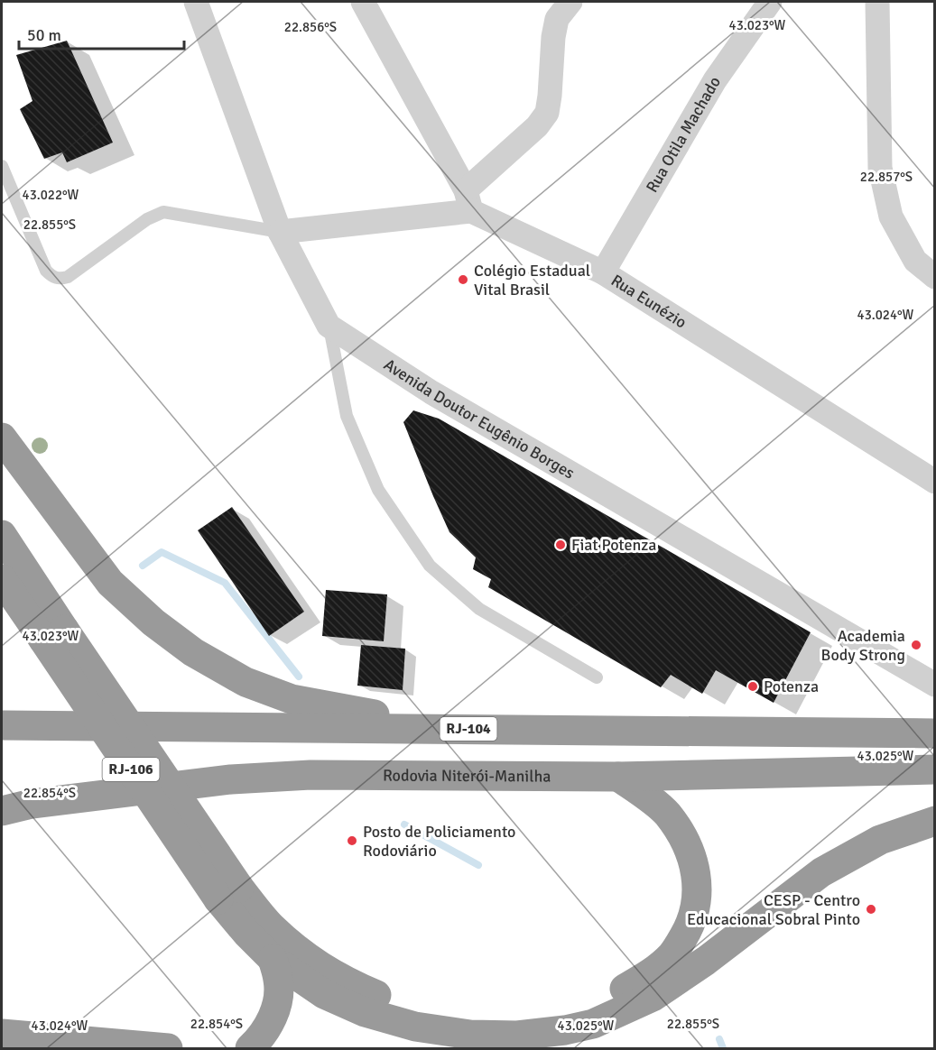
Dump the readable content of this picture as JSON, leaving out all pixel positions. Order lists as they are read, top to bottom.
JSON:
{
  "streets": {
    "highway": ["RJ-104", "RJ-106", "Rodovia Niterói-Manilha"],
    "street": ["Rua Otila Machado", "Rua Eunézio", "Avenida Doutor Eugênio Borges"]
  },
  "crossings": [
    ["Rua Otila Machado", "Rua Eunézio"],
    ["RJ-106", "Rodovia Niterói-Manilha"]
  ],
  "places": [
    "Colégio Estadual Vital Brasil",
    "Fiat Potenza",
    "Academia Body Strong",
    "Potenza",
    "Posto de Policiamento Rodoviário",
    "CESP - Centro Educacional Sobral Pinto"
  ],
  "scale_bar": "50 m",
  "coordinates": [
    "43.023°W",
    "22.856°S",
    "22.857°S",
    "43.022°W",
    "22.855°S",
    "43.024°W",
    "43.025°W",
    "22.854°S"
  ]
}
